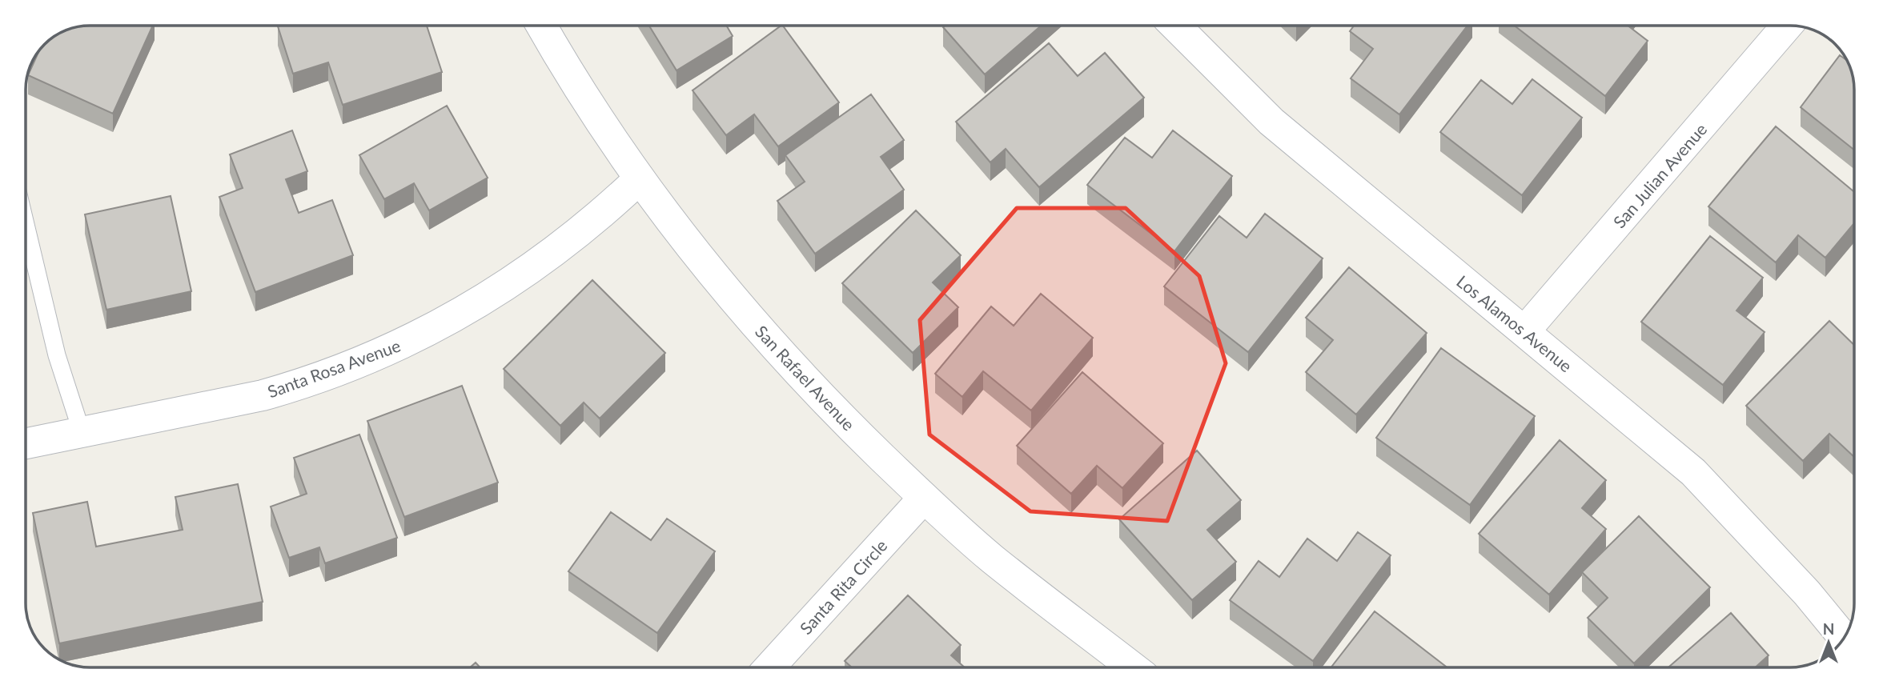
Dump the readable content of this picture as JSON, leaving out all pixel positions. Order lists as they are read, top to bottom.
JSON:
{
  "streets": {
    "street": [
      "San Julian Avenue",
      "Los Alamos Avenue",
      "Santa Rosa Avenue",
      "San Rafael Avenue",
      "Santa Rita Circle"
    ]
  },
  "crossings": [
    ["San Julian Avenue", "Los Alamos Avenue"],
    ["Santa Rosa Avenue", "San Rafael Avenue"],
    ["San Rafael Avenue", "Santa Rita Circle"]
  ],
  "north": "top"
}
